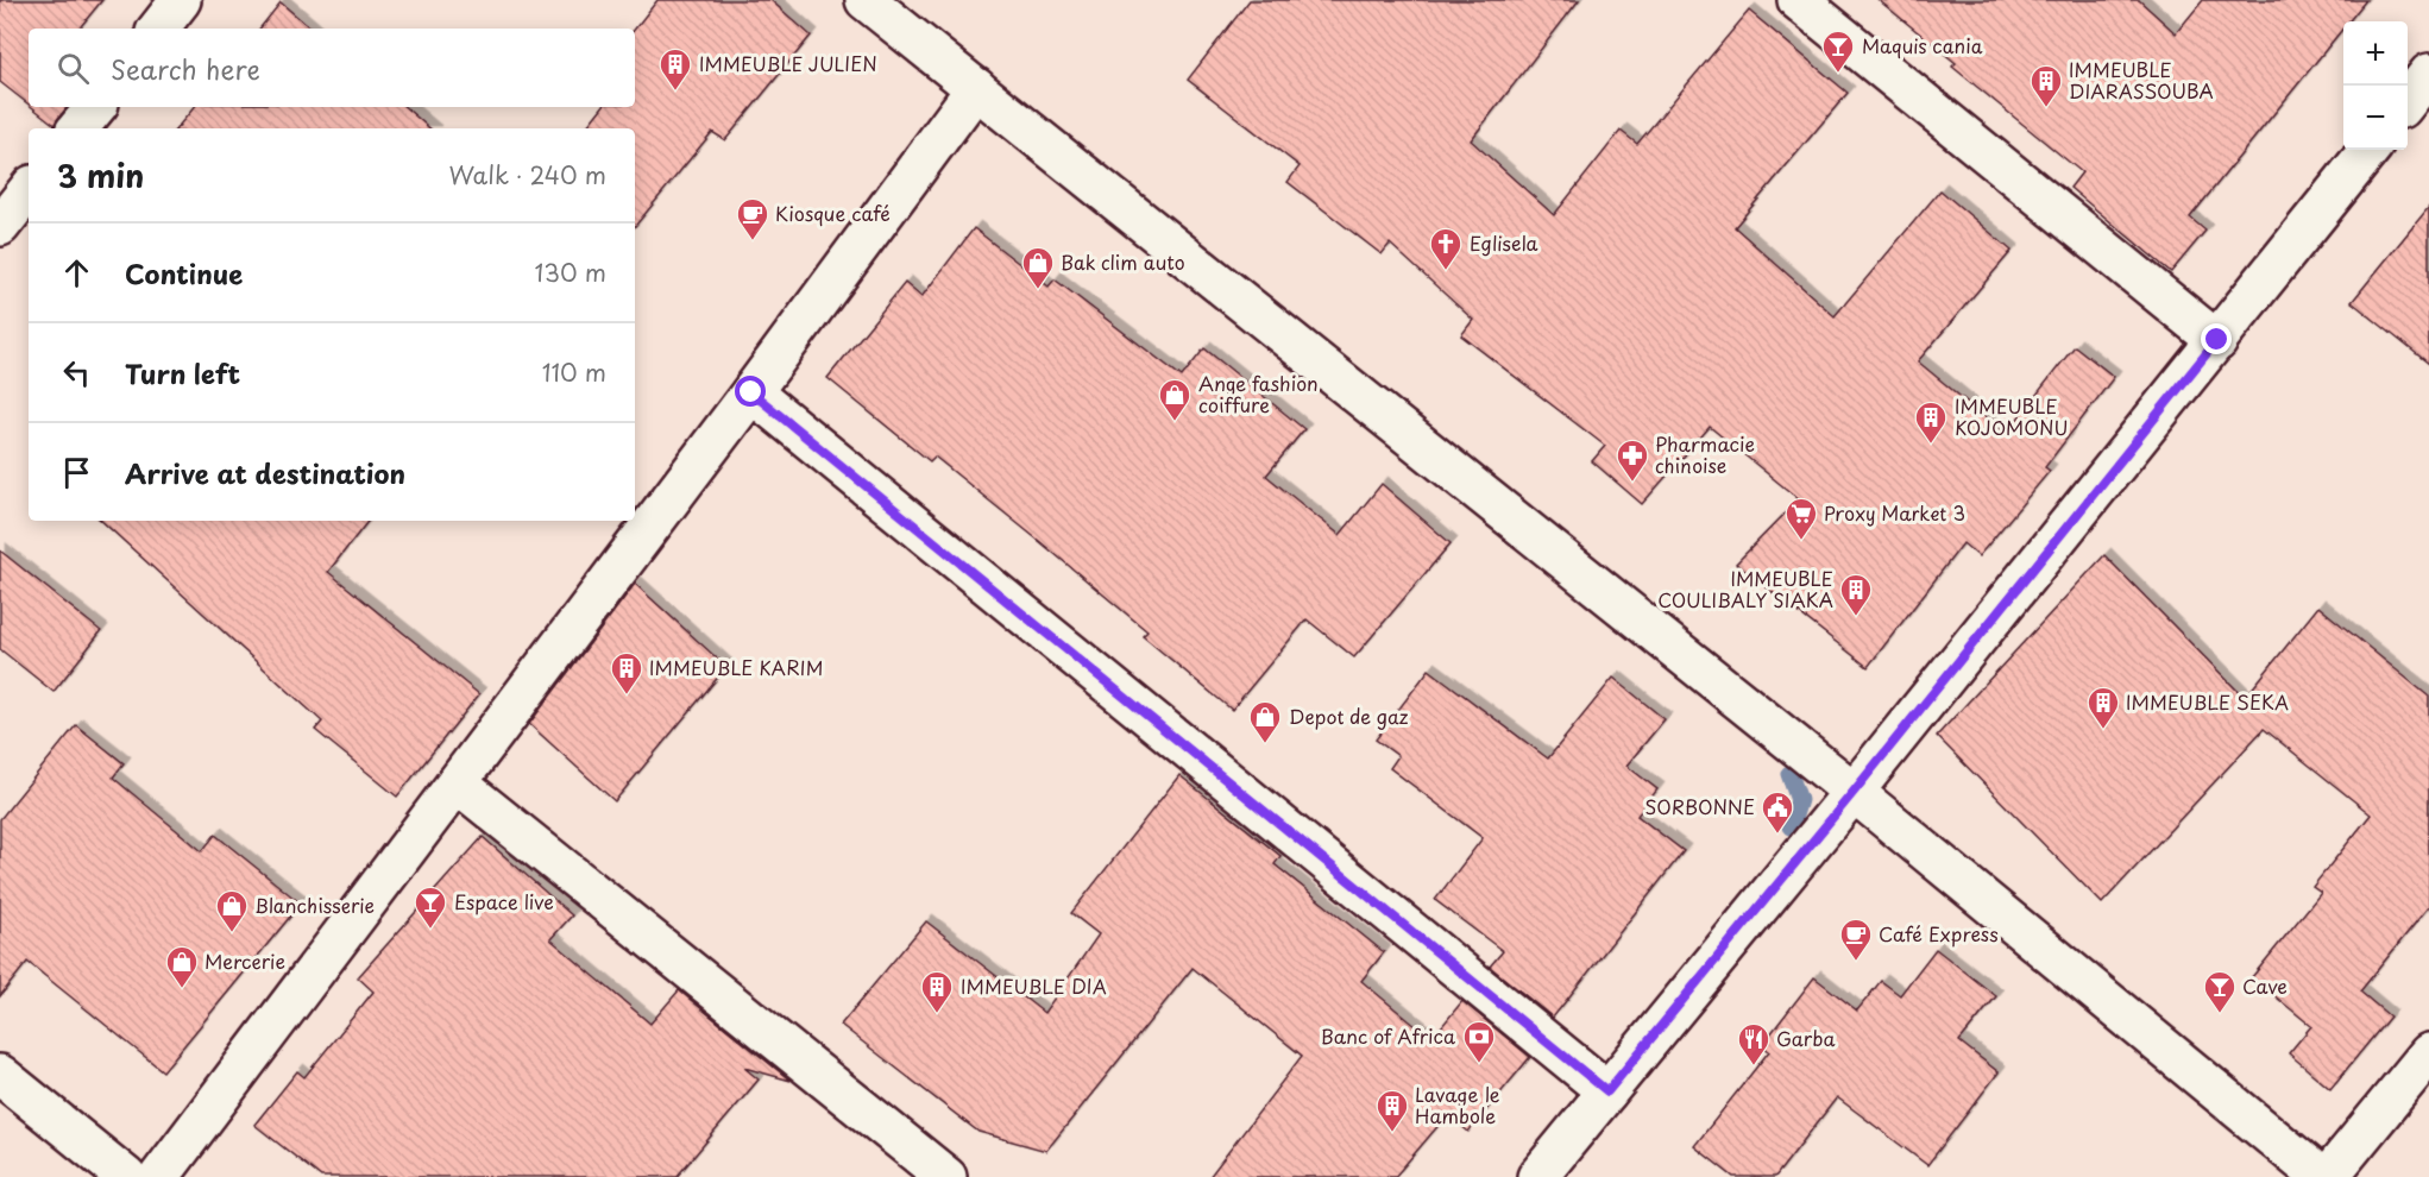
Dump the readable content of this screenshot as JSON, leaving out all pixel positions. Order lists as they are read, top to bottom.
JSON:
{
  "places": {
    "bar": ["Maquis cania", "Espace live", "Cave"],
    "building": [
      "IMMEUBLE JULIEN",
      "IMMEUBLE DIARASSOUBA",
      "IMMEUBLE KOJOMONU",
      "IMMEUBLE COULIBALY SIAKA",
      "IMMEUBLE KARIM",
      "IMMEUBLE SEKA",
      "IMMEUBLE DIA",
      "Lavage le Hambole"
    ],
    "cafe": ["Kiosque café", "Café Express"],
    "church": ["Eglisela"],
    "shop": [
      "Bak clim auto",
      "Ange fashion coiffure",
      "Depot de gaz",
      "Blanchisserie",
      "Mercerie"
    ],
    "pharmacy": ["Pharmacie chinoise"],
    "supermarket": ["Proxy Market 3"],
    "public building": ["SORBONNE"],
    "bank": ["Banc of Africa"],
    "restaurant": ["Garba"]
  },
  "page": {
    "map_buttons": ["+", "−"],
    "search": "Search here",
    "heading": ["3 min", "Walk · 240 m"],
    "list": [
      ["Continue", "130 m"],
      ["Turn left", "110 m"],
      "Arrive at destination"
    ]
  }
}
